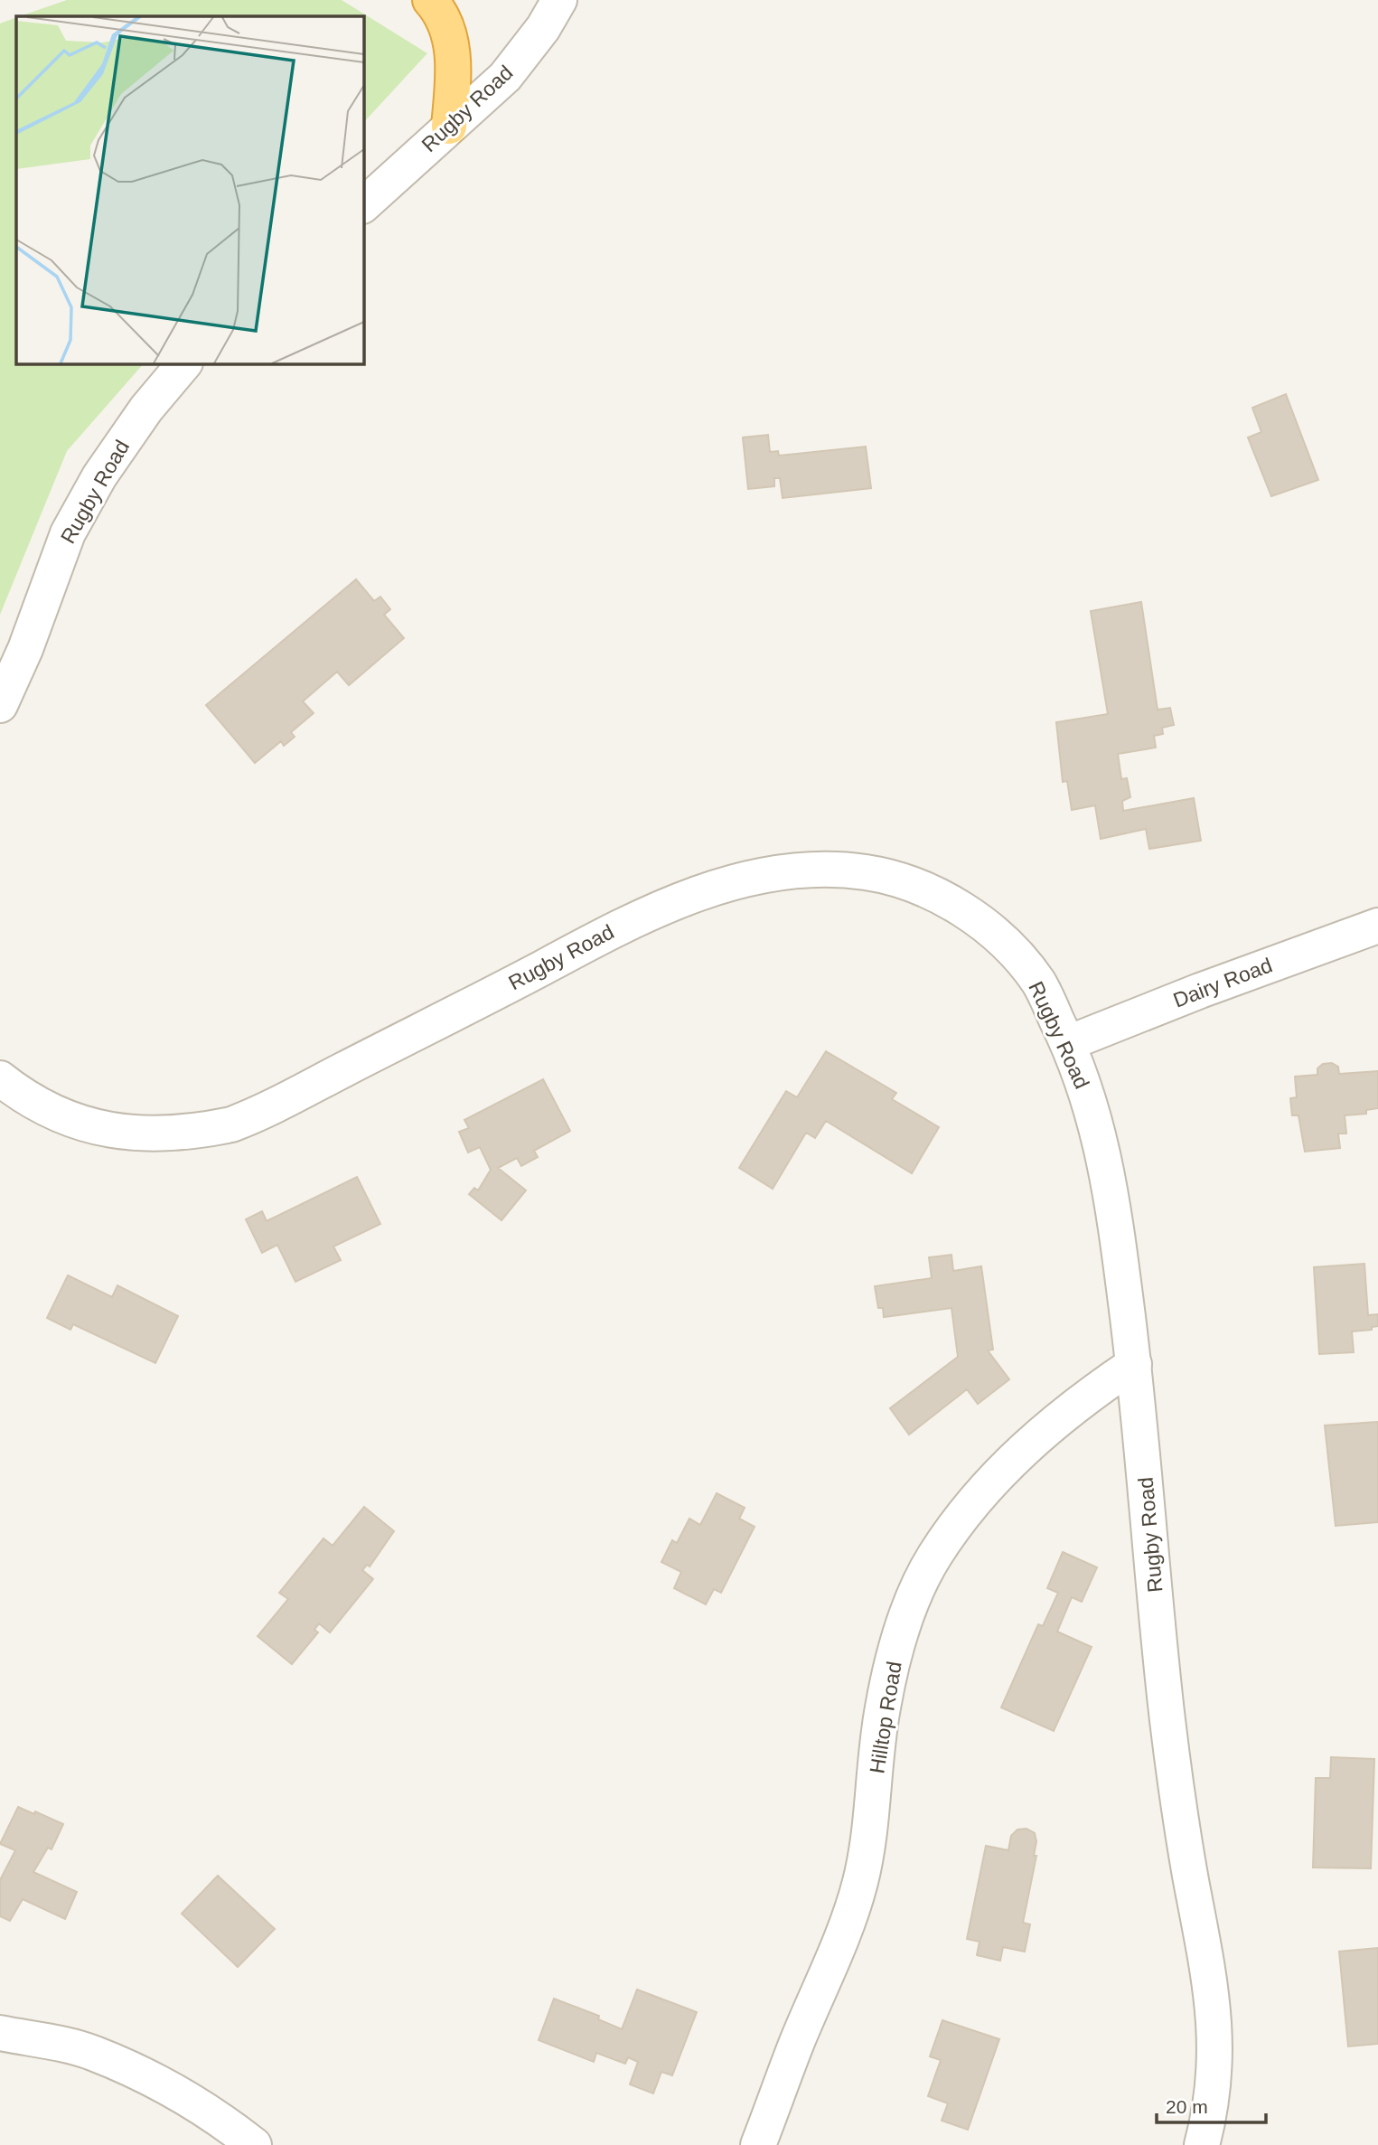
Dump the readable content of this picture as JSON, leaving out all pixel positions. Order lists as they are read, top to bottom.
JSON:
{
  "streets": {
    "street": ["Rugby Road", "Dairy Road", "Hilltop Road"]
  },
  "crossings": [
    ["Rugby Road", "Dairy Road"],
    ["Rugby Road", "Hilltop Road"]
  ],
  "scale_bar": "20 m"
}
